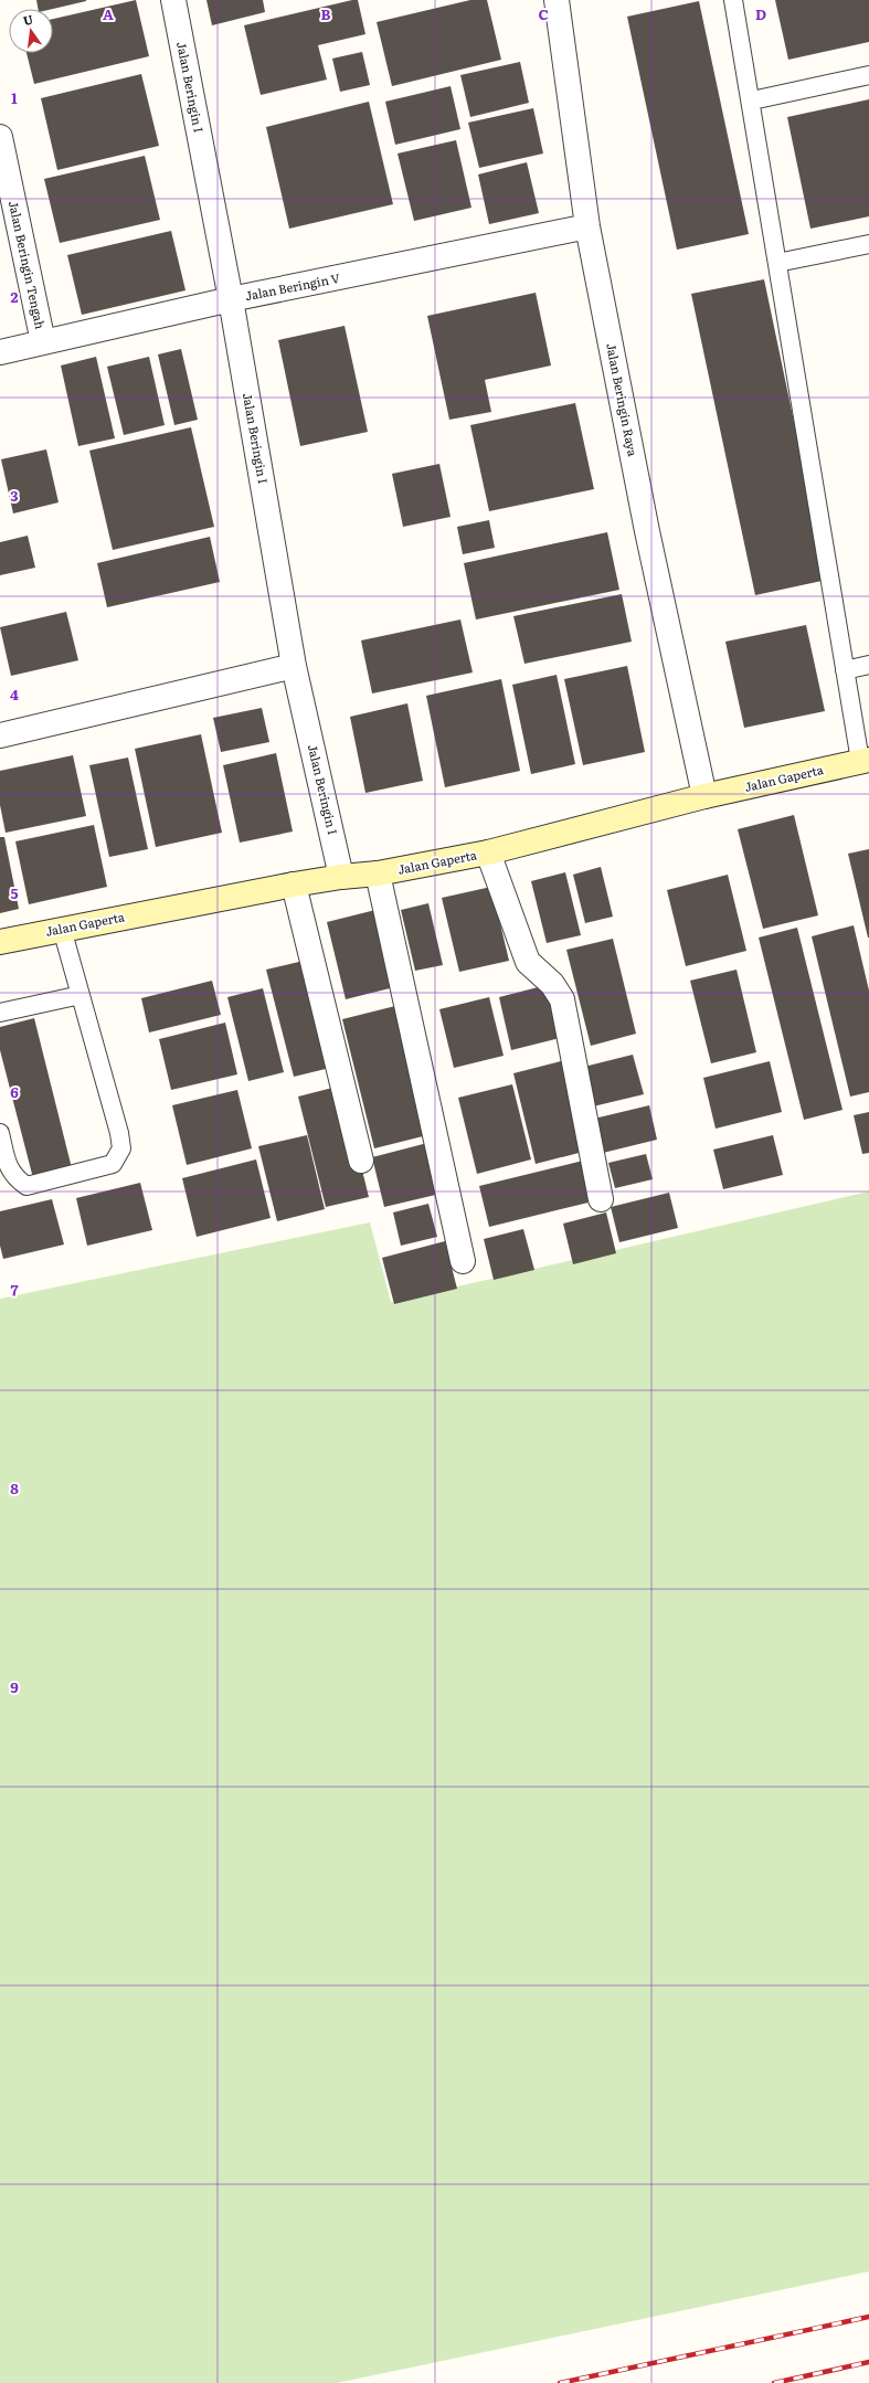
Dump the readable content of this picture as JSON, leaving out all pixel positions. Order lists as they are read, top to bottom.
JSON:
{
  "streets": {
    "street": [
      "Jalan Beringin I",
      "Jalan Beringin Tengah",
      "Jalan Beringin V",
      "Jalan Beringin Raya",
      "Jalan Gaperta"
    ]
  },
  "crossings": [
    ["Jalan Beringin I", "Jalan Beringin V"],
    ["Jalan Beringin I", "Jalan Gaperta"],
    ["Jalan Beringin Tengah", "Jalan Beringin V"],
    ["Jalan Beringin V", "Jalan Beringin Raya"],
    ["Jalan Beringin Raya", "Jalan Gaperta"]
  ],
  "north": "top",
  "grid": {
    "columns": [
      "A",
      "B",
      "C",
      "D"
    ],
    "rows": [
      "1",
      "2",
      "3",
      "4",
      "5",
      "6",
      "7",
      "8",
      "9"
    ]
  }
}
